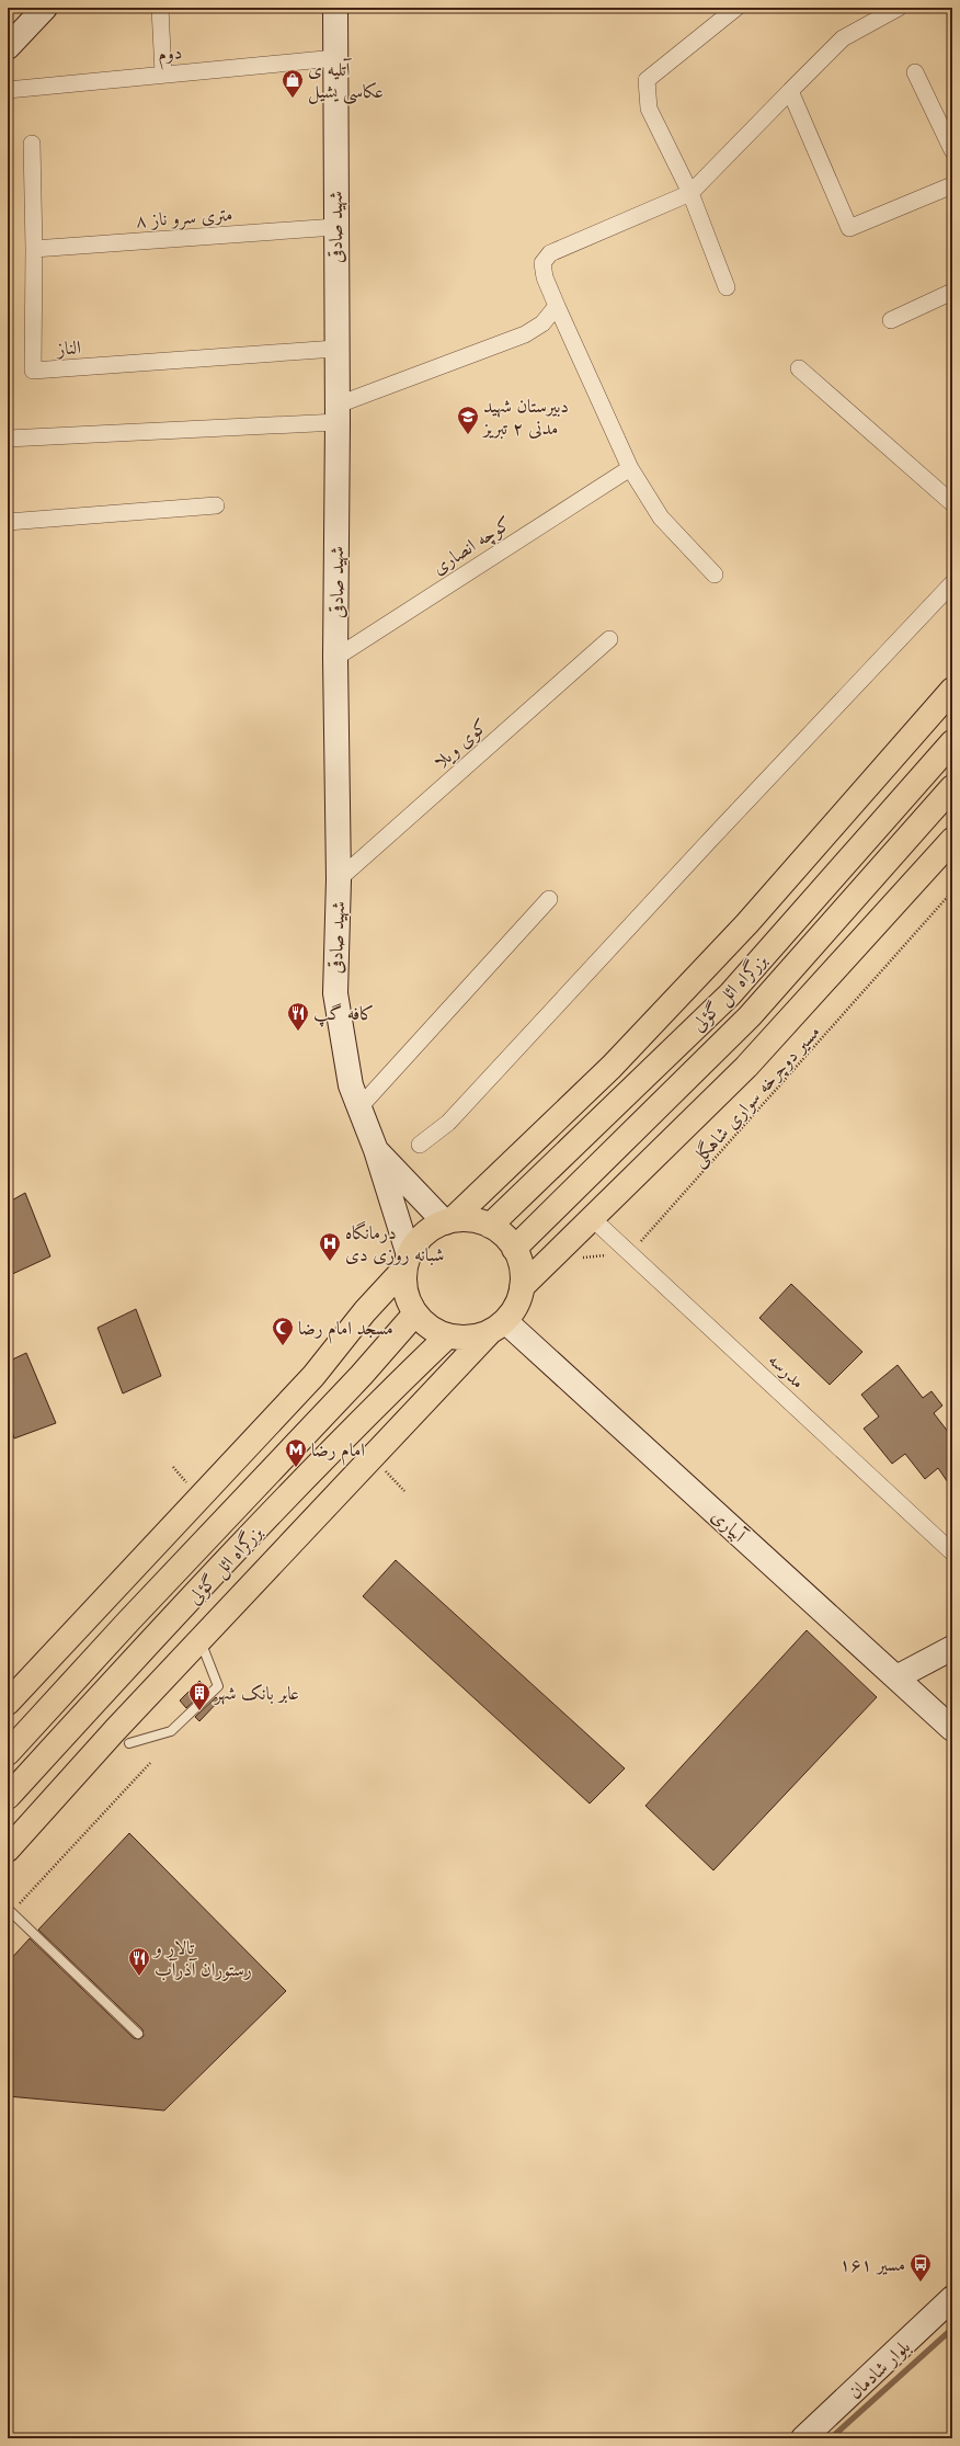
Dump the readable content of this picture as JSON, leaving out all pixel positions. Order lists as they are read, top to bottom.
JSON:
{
  "streets": {
    "highway": ["بزرگراه ائل گؤلی"],
    "main road": ["شهید صادقی", "آبیاری", "بلوار شادمان"],
    "street": [
      "دوم",
      "۸ متری سرو ناز",
      "الناز",
      "کوچه انصاری",
      "کوی ویلا",
      "مدرسه"
    ],
    "path": ["مسیر دوچرخه سواری شاهگلی"]
  },
  "crossings": [
    ["دوم", "شهید صادقی"],
    ["۸ متری سرو ناز", "شهید صادقی"],
    ["۸ متری سرو ناز", "الناز"],
    ["شهید صادقی", "الناز"],
    ["شهید صادقی", "کوچه انصاری"],
    ["شهید صادقی", "کوی ویلا"],
    ["شهید صادقی", "بزرگراه ائل گؤلی"],
    ["شهید صادقی", "آبیاری"],
    ["بزرگراه ائل گؤلی", "آبیاری"],
    ["مسیر دوچرخه سواری شاهگلی", "مدرسه"]
  ],
  "places": {
    "shop": ["آتلیه ی عکاسی یشیل"],
    "school or university": ["دبیرستان شهید مدنی ۲ تبریز"],
    "restaurant": ["کافه گپ", "تالار و رستوران آذرآب"],
    "hospital": ["درمانگاه شبانه روزی دی"],
    "mosque": ["مسجد امام رضا"],
    "metro station": ["امام رضا"],
    "building": ["عابر بانک شهر"],
    "bus stop": ["مسیر ۱۶۱"]
  }
}
